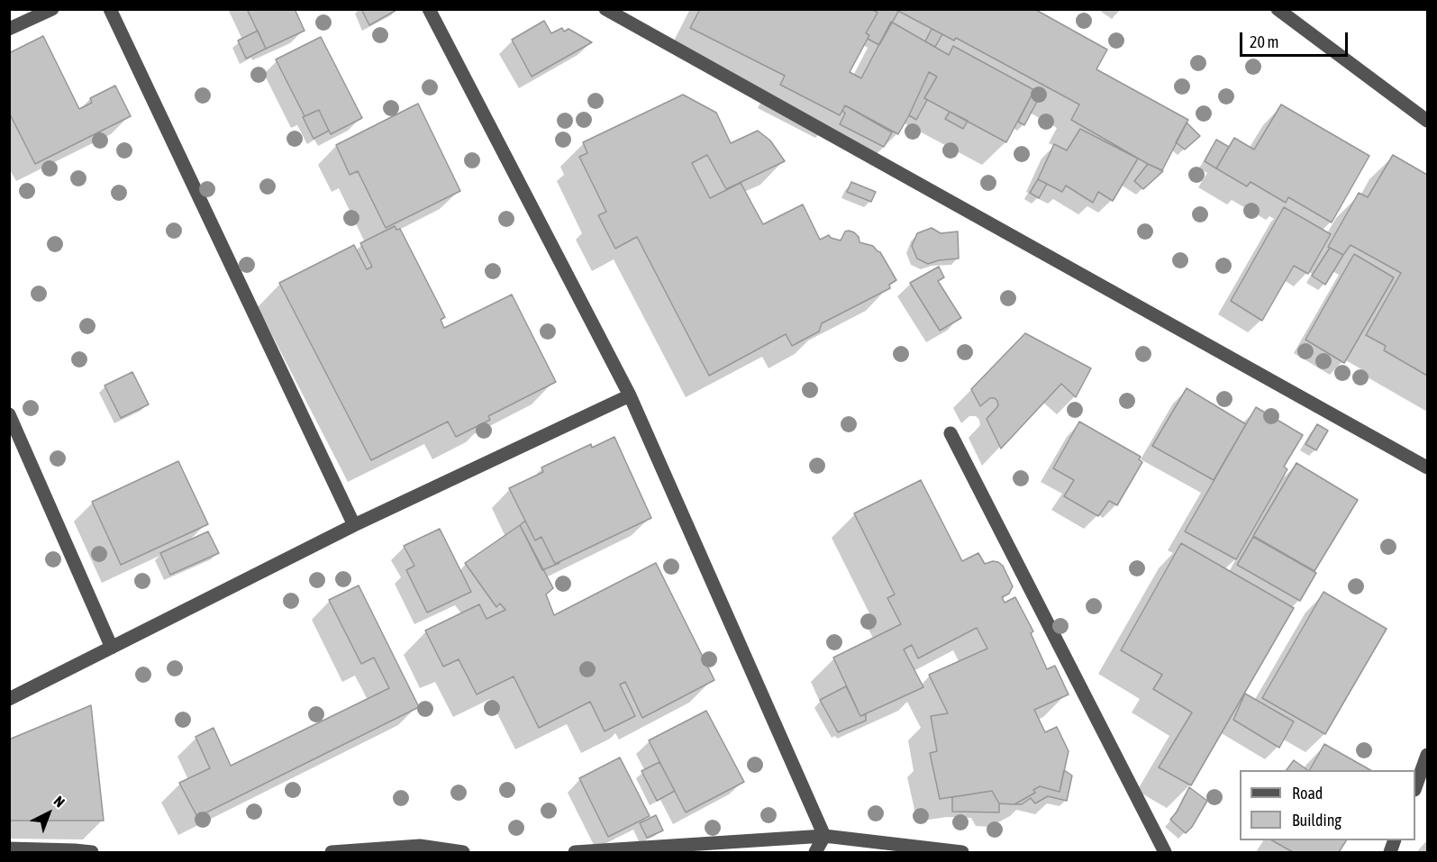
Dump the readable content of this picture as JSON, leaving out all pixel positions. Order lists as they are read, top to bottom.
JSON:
{
  "legend": ["Road", "Building"],
  "scale_bar": "20 m",
  "north": "top right"
}
